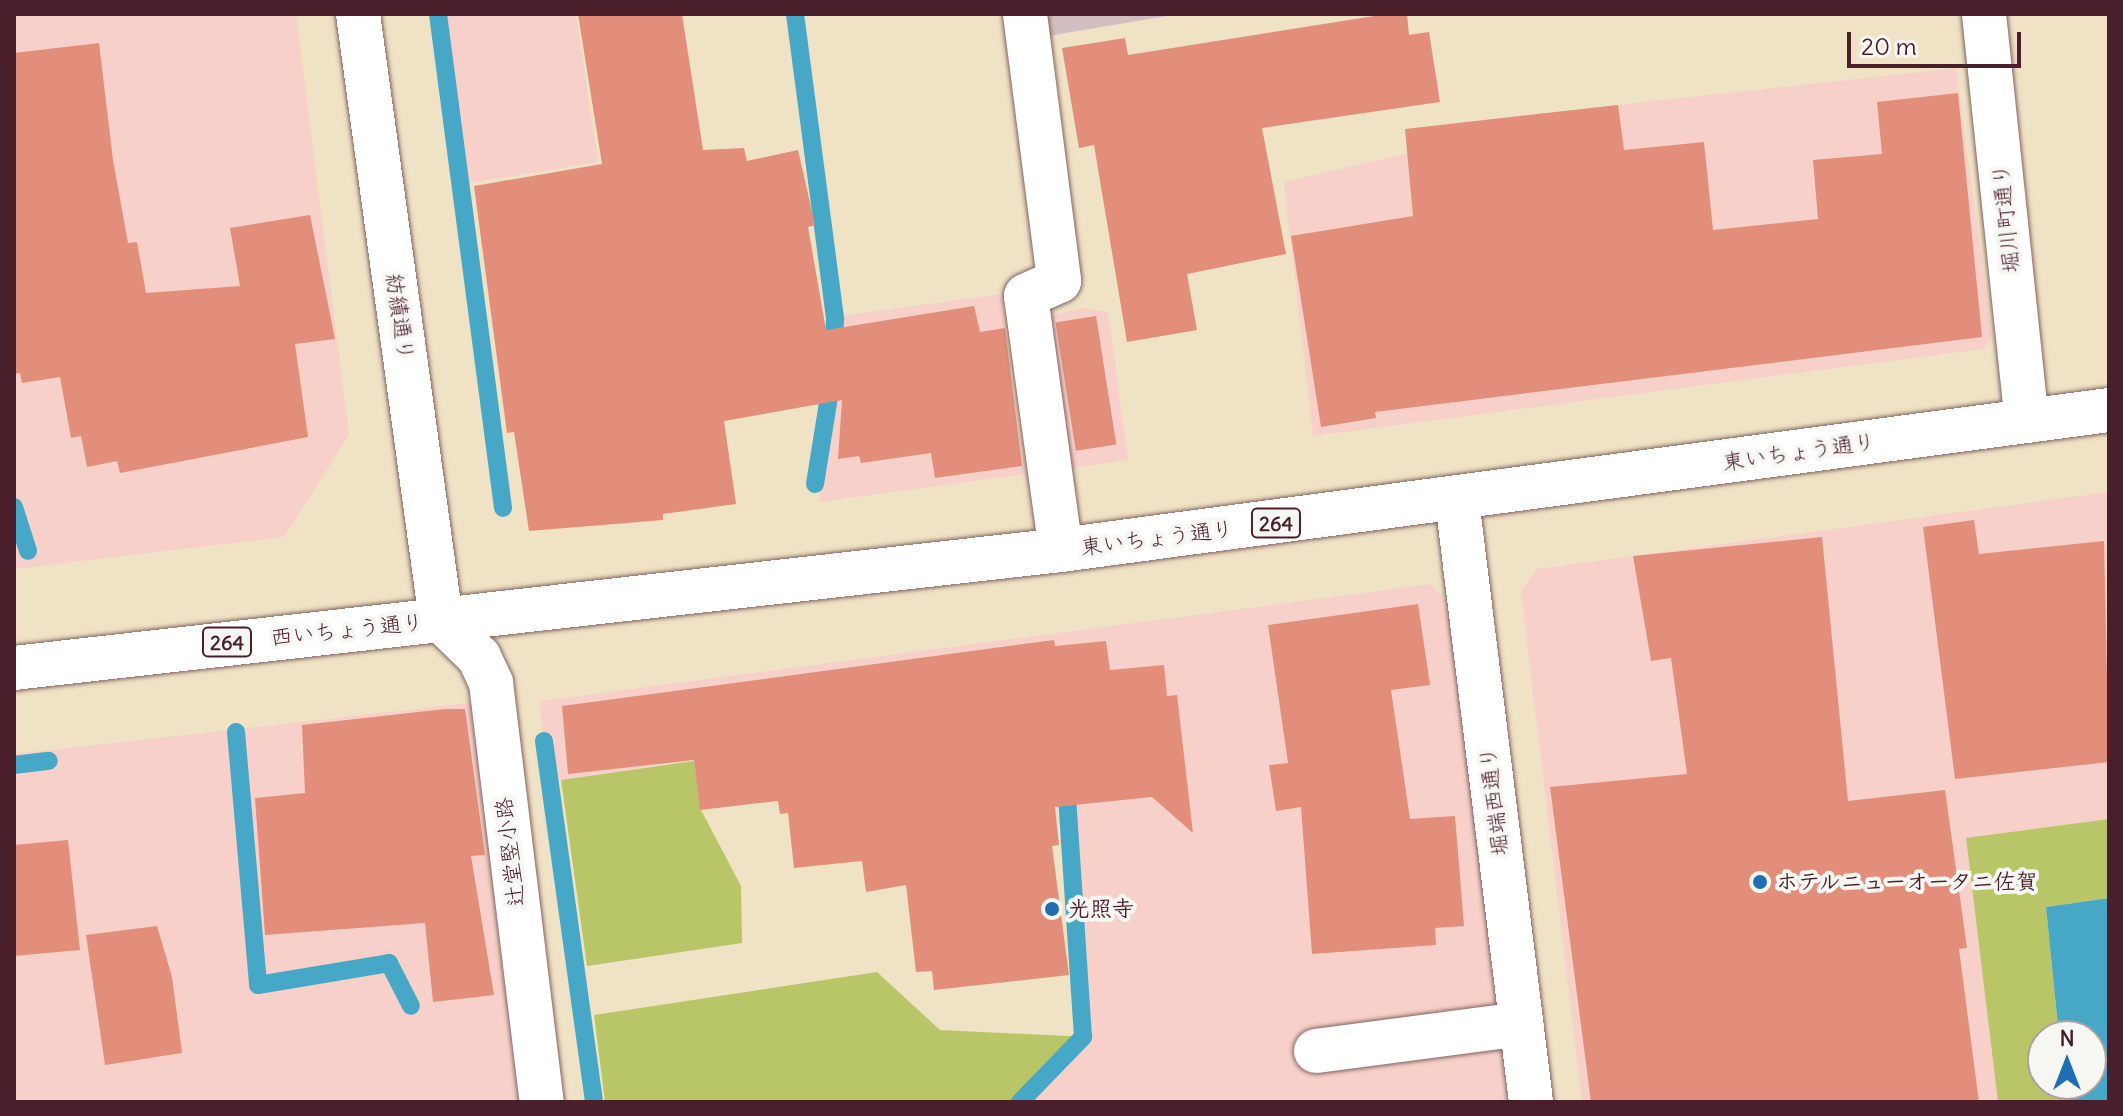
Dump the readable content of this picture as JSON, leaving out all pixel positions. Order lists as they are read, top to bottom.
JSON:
{
  "streets": {
    "main road": [
      "堀川町通り",
      "紡績通り",
      "東いちょう通り",
      "264",
      "西いちょう通り",
      "堀端西通り",
      "辻堂竪小路"
    ]
  },
  "crossings": [
    ["堀川町通り", "東いちょう通り"],
    ["紡績通り", "東いちょう通り"],
    ["紡績通り", "西いちょう通り"],
    ["紡績通り", "辻堂竪小路"],
    ["東いちょう通り", "西いちょう通り"],
    ["東いちょう通り", "堀端西通り"],
    ["東いちょう通り", "辻堂竪小路"],
    ["西いちょう通り", "辻堂竪小路"]
  ],
  "places": ["ホテルニューオータニ佐賀", "光照寺"],
  "scale_bar": "20 m",
  "north": "top"
}
